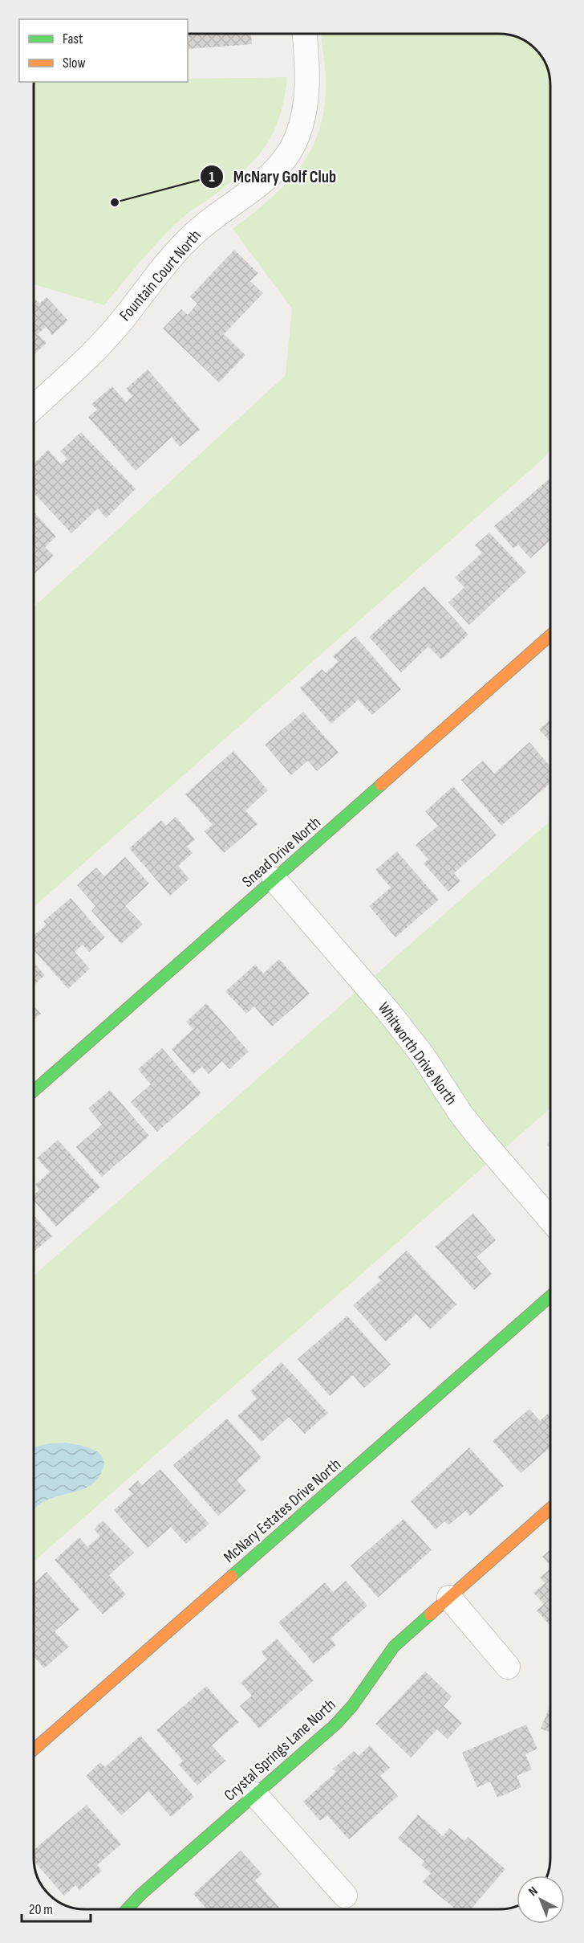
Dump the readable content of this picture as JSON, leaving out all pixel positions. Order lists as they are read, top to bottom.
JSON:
{
  "streets": {
    "street": [
      "Fountain Court North",
      "Snead Drive North",
      "Whitworth Drive North",
      "McNary Estates Drive North",
      "Crystal Springs Lane North"
    ]
  },
  "crossings": [
    ["Snead Drive North", "Whitworth Drive North"]
  ],
  "places": ["McNary Golf Club"],
  "legend": ["Fast", "Slow"],
  "scale_bar": "20 m",
  "north": "top left"
}
